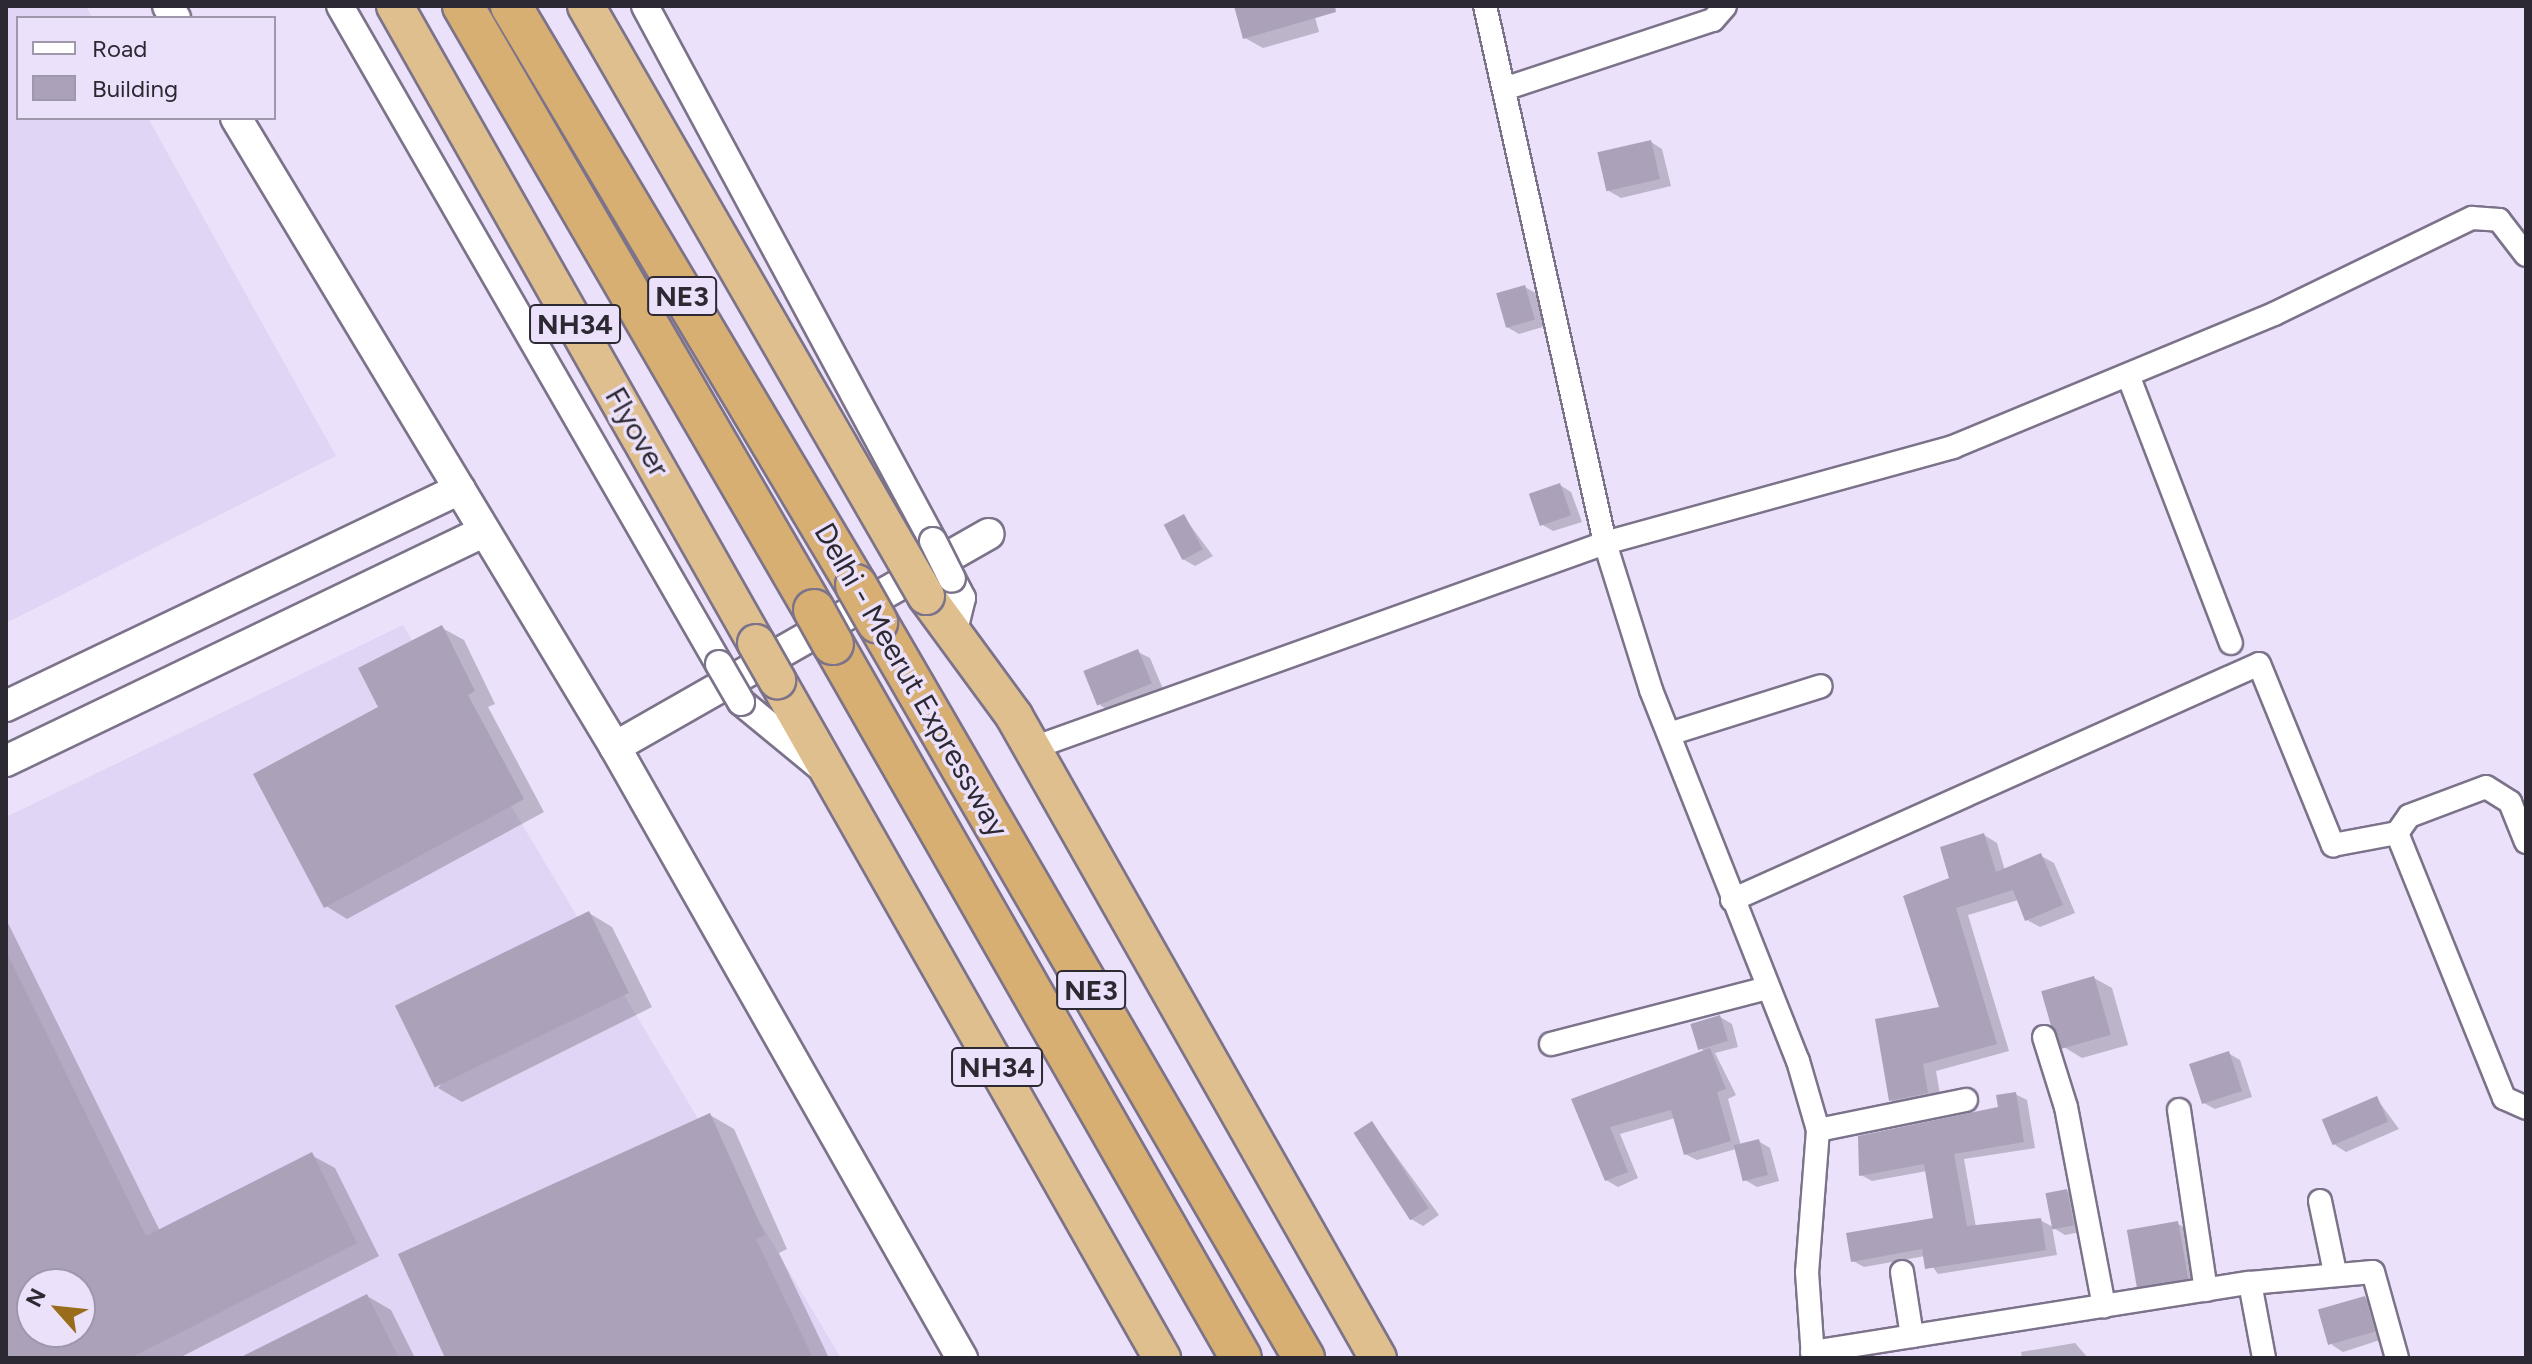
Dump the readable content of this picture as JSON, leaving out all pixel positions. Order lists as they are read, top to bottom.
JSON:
{
  "streets": {
    "highway": [
      "NE3",
      "NH34",
      "Flyover",
      "Delhi - Meerut Expressway"
    ]
  },
  "crossings": [
    ["NH34", "Flyover"]
  ],
  "legend": ["Road", "Building"],
  "north": "top left"
}
